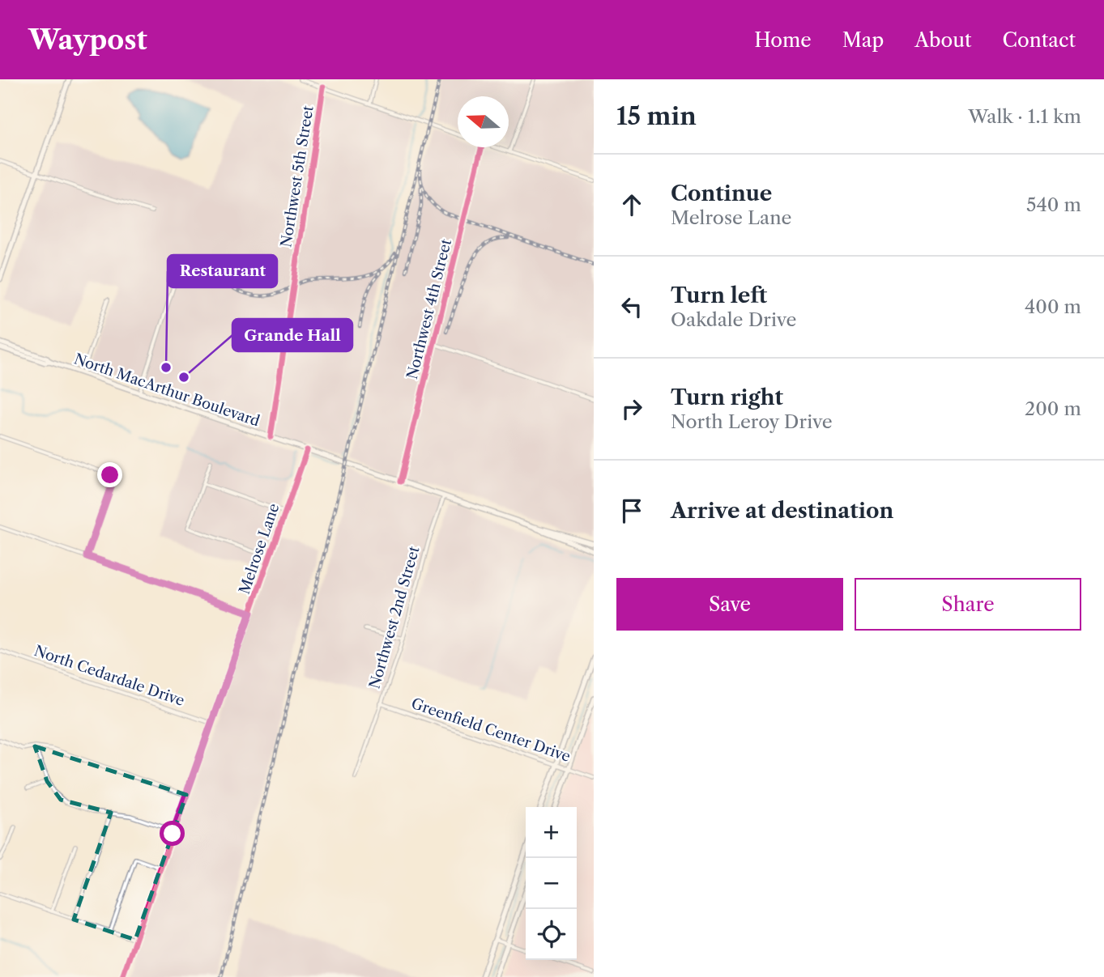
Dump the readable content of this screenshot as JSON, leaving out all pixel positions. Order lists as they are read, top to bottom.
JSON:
{
  "streets": {
    "main road": ["North MacArthur Boulevard"],
    "street": [
      "Northwest 5th Street",
      "Northwest 4th Street",
      "Melrose Lane",
      "Northwest 2nd Street",
      "North Cedardale Drive",
      "Greenfield Center Drive"
    ]
  },
  "crossings": [
    ["Northwest 5th Street", "North MacArthur Boulevard"],
    ["Northwest 4th Street", "North MacArthur Boulevard"],
    ["North MacArthur Boulevard", "Melrose Lane"],
    ["North MacArthur Boulevard", "Northwest 2nd Street"],
    ["Melrose Lane", "North Cedardale Drive"],
    ["Northwest 2nd Street", "Greenfield Center Drive"]
  ],
  "places": ["Restaurant", "Grande Hall"],
  "north": "left",
  "page": {
    "header": "Waypost",
    "nav": [
      "Home",
      "Map",
      "About",
      "Contact"
    ],
    "heading": ["15 min", "Walk · 1.1 km"],
    "list": [
      ["Continue", "Melrose Lane", "540 m"],
      ["Turn left", "Oakdale Drive", "400 m"],
      ["Turn right", "North Leroy Drive", "200 m"],
      "Arrive at destination"
    ],
    "buttons": ["Save", "Share"],
    "map_buttons": ["+", "−"]
  }
}
